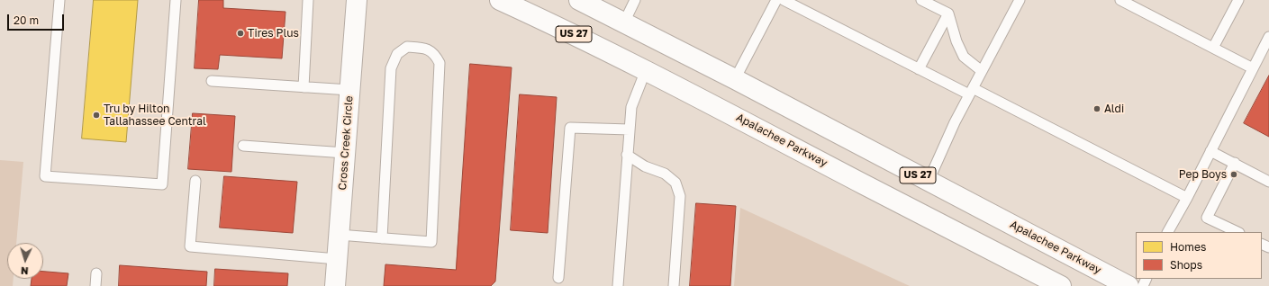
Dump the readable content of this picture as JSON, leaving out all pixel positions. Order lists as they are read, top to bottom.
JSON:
{
  "streets": {
    "main road": ["US 27", "Apalachee Parkway", "Cross Creek Circle"]
  },
  "places": [
    "Tires Plus",
    "Aldi",
    "Tru by Hilton Tallahassee Central",
    "Pep Boys"
  ],
  "legend": ["Homes", "Shops"],
  "scale_bar": "20 m",
  "north": "bottom"
}
